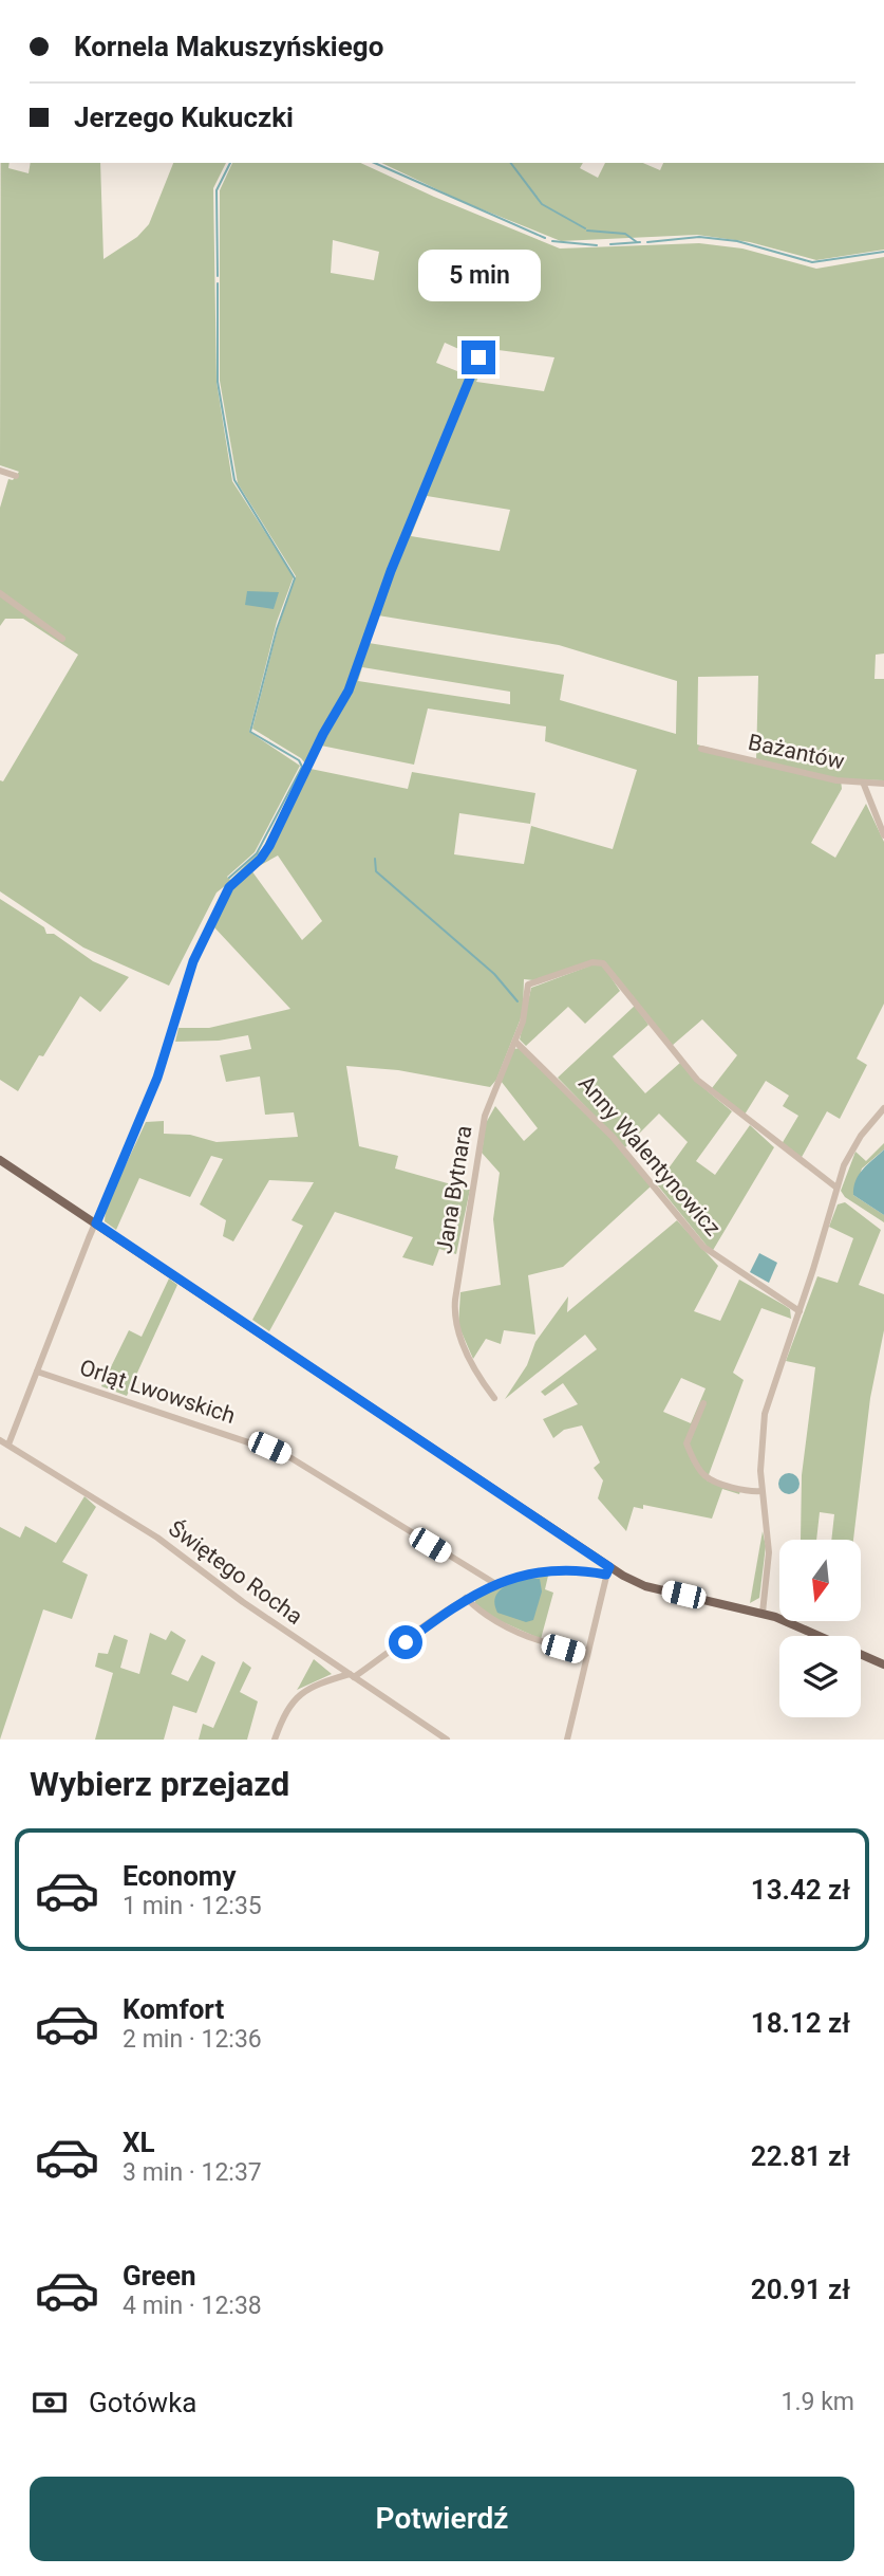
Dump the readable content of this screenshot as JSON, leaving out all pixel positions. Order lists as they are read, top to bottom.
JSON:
{
  "streets": {
    "street": [
      "Bażantów",
      "Anny Walentynowicz",
      "Jana Bytnara",
      "Orląt Lwowskich",
      "Świętego Rocha"
    ]
  },
  "crossings": [
    ["Anny Walentynowicz", "Jana Bytnara"]
  ],
  "north": "bottom",
  "page": {
    "banner": ["Kornela Makuszyńskiego", "Jerzego Kukuczki"],
    "bubble": "5 min",
    "heading": "Wybierz przejazd",
    "list": [
      {
        "name": "Economy",
        "note": "1 min · 12:35",
        "value": "13.42 zł"
      },
      {
        "name": "Komfort",
        "note": "2 min · 12:36",
        "value": "18.12 zł"
      },
      {
        "name": "XL",
        "note": "3 min · 12:37",
        "value": "22.81 zł"
      },
      {
        "name": "Green",
        "note": "4 min · 12:38",
        "value": "20.91 zł"
      }
    ],
    "pay": ["Gotówka", "1.9 km"],
    "buttons": "Potwierdź"
  }
}
